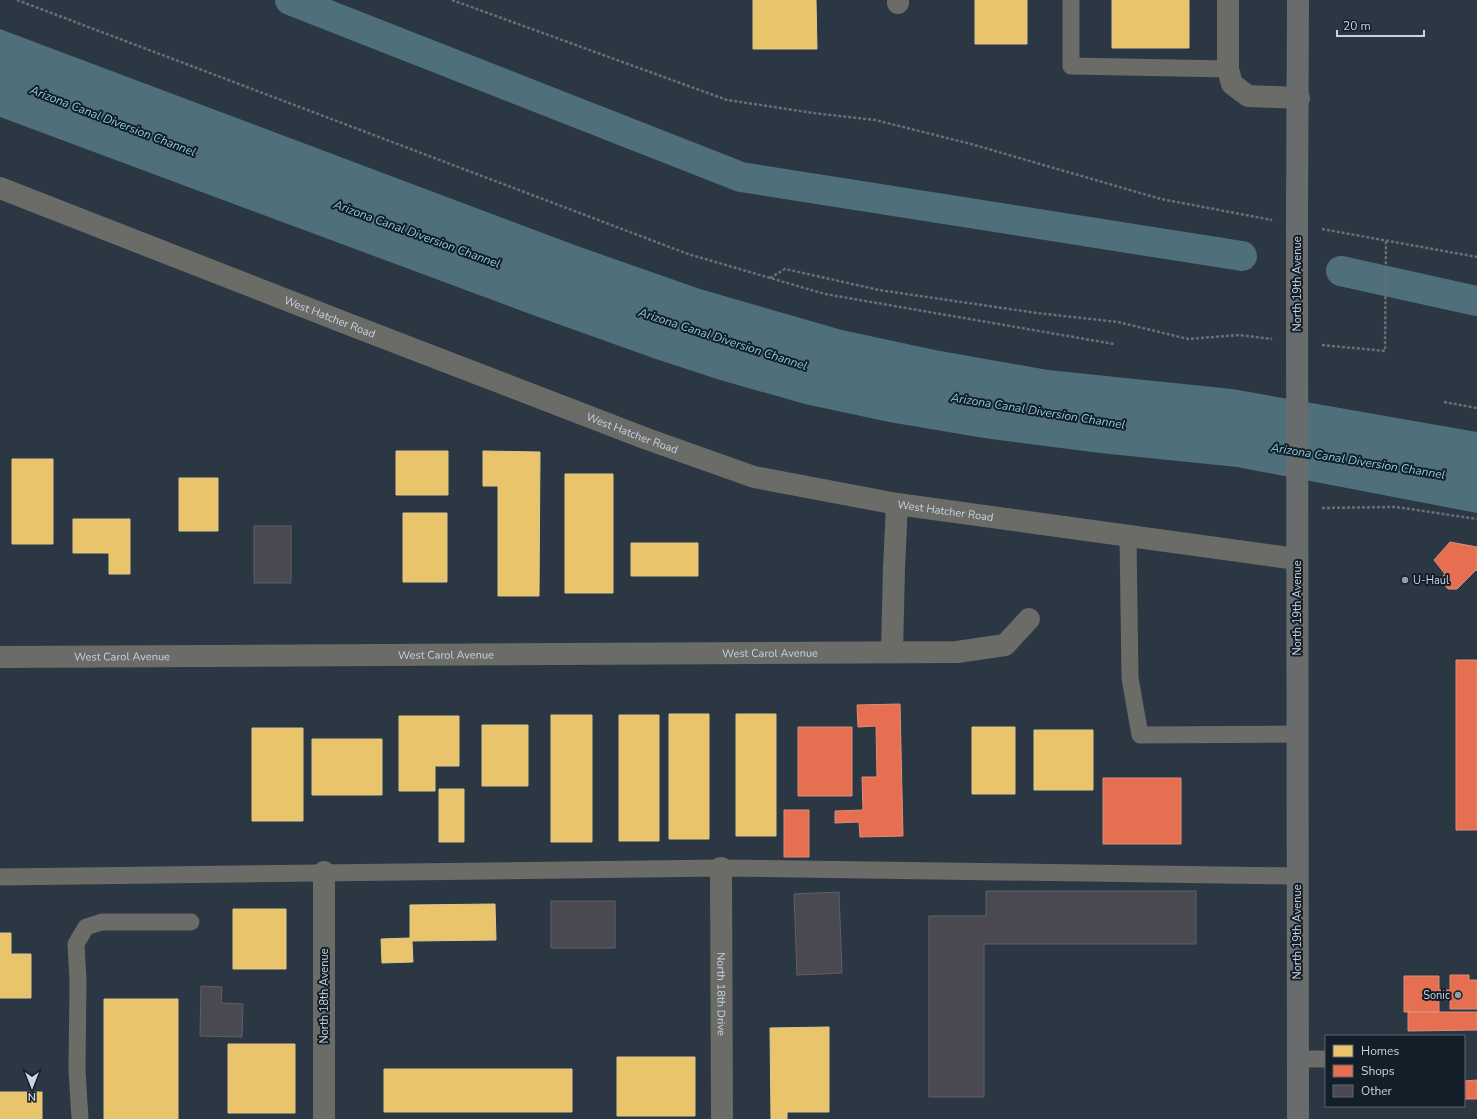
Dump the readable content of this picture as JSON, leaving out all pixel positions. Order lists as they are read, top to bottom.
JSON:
{
  "streets": {
    "main road": ["North 19th Avenue"],
    "street": [
      "West Hatcher Road",
      "West Carol Avenue",
      "North 18th Drive",
      "North 18th Avenue"
    ]
  },
  "crossings": [
    ["North 19th Avenue", "West Hatcher Road"]
  ],
  "water": ["Arizona Canal Diversion Channel"],
  "places": ["U-Haul", "Sonic"],
  "legend": ["Homes", "Shops", "Other"],
  "scale_bar": "20 m",
  "north": "bottom"
}
